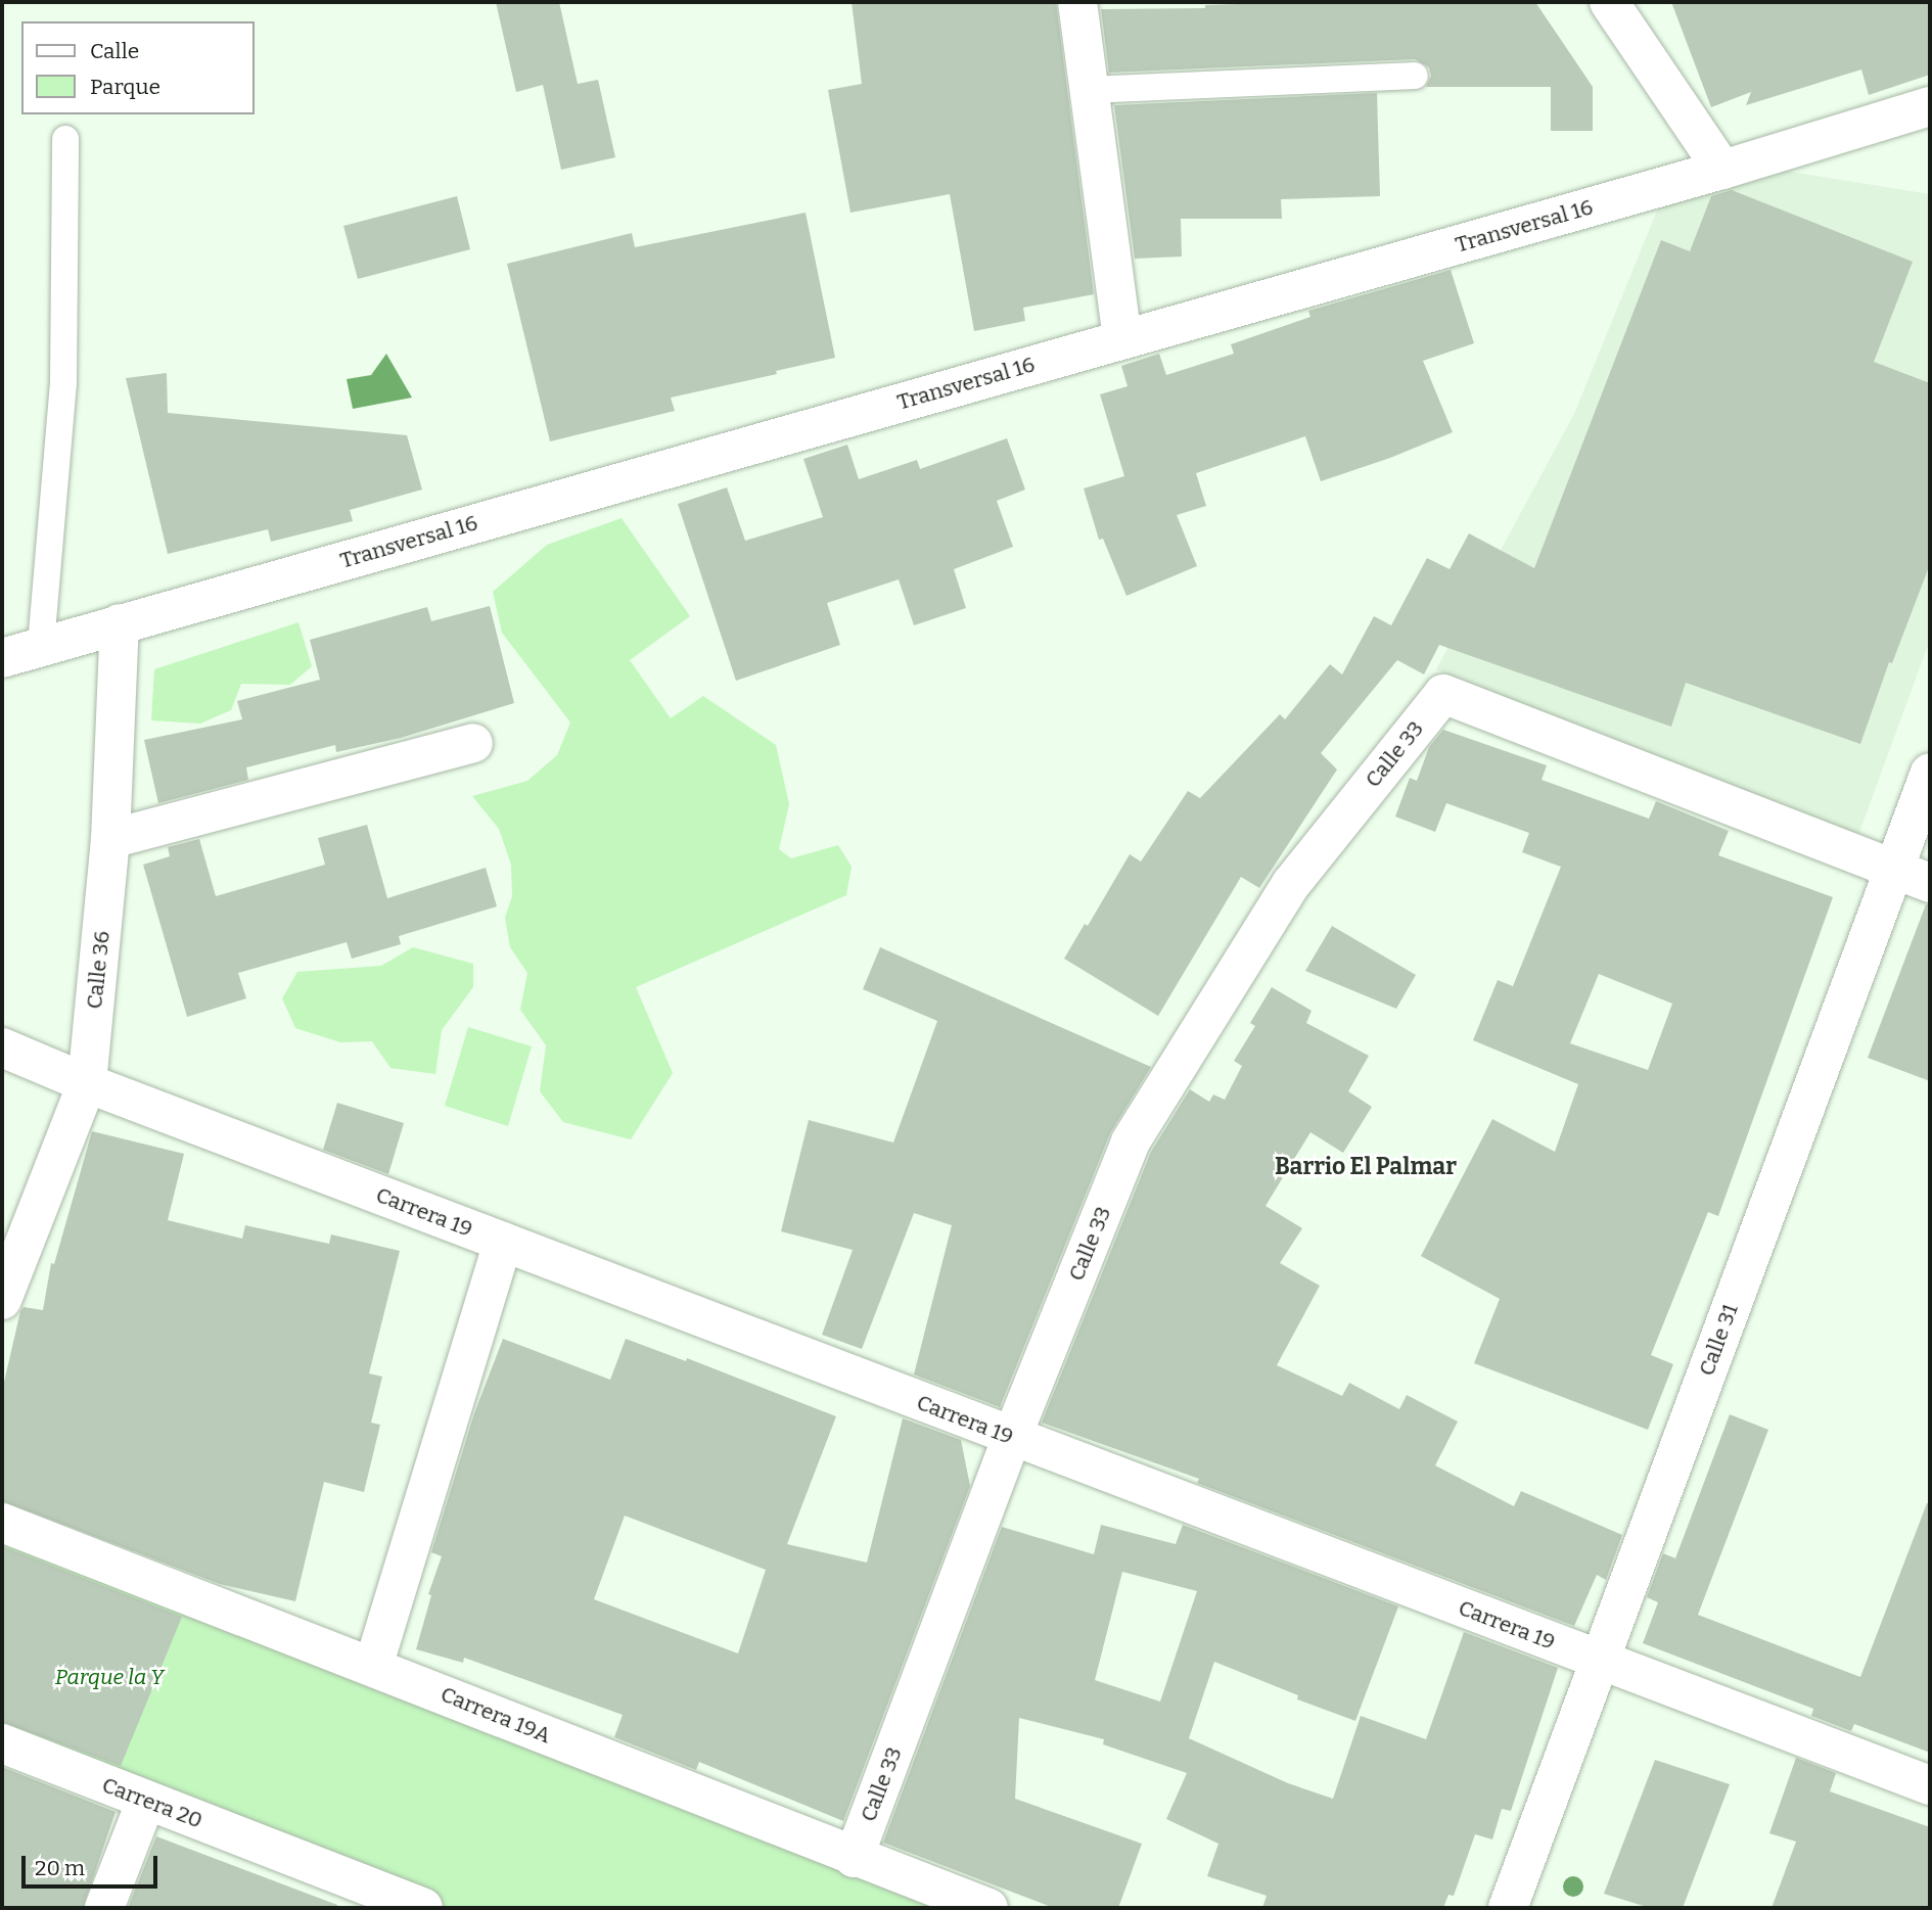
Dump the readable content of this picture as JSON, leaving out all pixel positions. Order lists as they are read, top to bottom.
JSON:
{
  "streets": {
    "street": [
      "Transversal 16",
      "Calle 33",
      "Calle 36",
      "Carrera 19",
      "Calle 31",
      "Carrera 19A",
      "Carrera 20"
    ]
  },
  "crossings": [
    ["Transversal 16", "Calle 36"],
    ["Calle 33", "Carrera 19"],
    ["Calle 33", "Calle 31"],
    ["Calle 33", "Carrera 19A"],
    ["Calle 36", "Carrera 19"],
    ["Carrera 19", "Calle 31"]
  ],
  "districts": ["Barrio El Palmar"],
  "parks": ["Parque la Y"],
  "legend": ["Calle", "Parque"],
  "scale_bar": "20 m"
}
